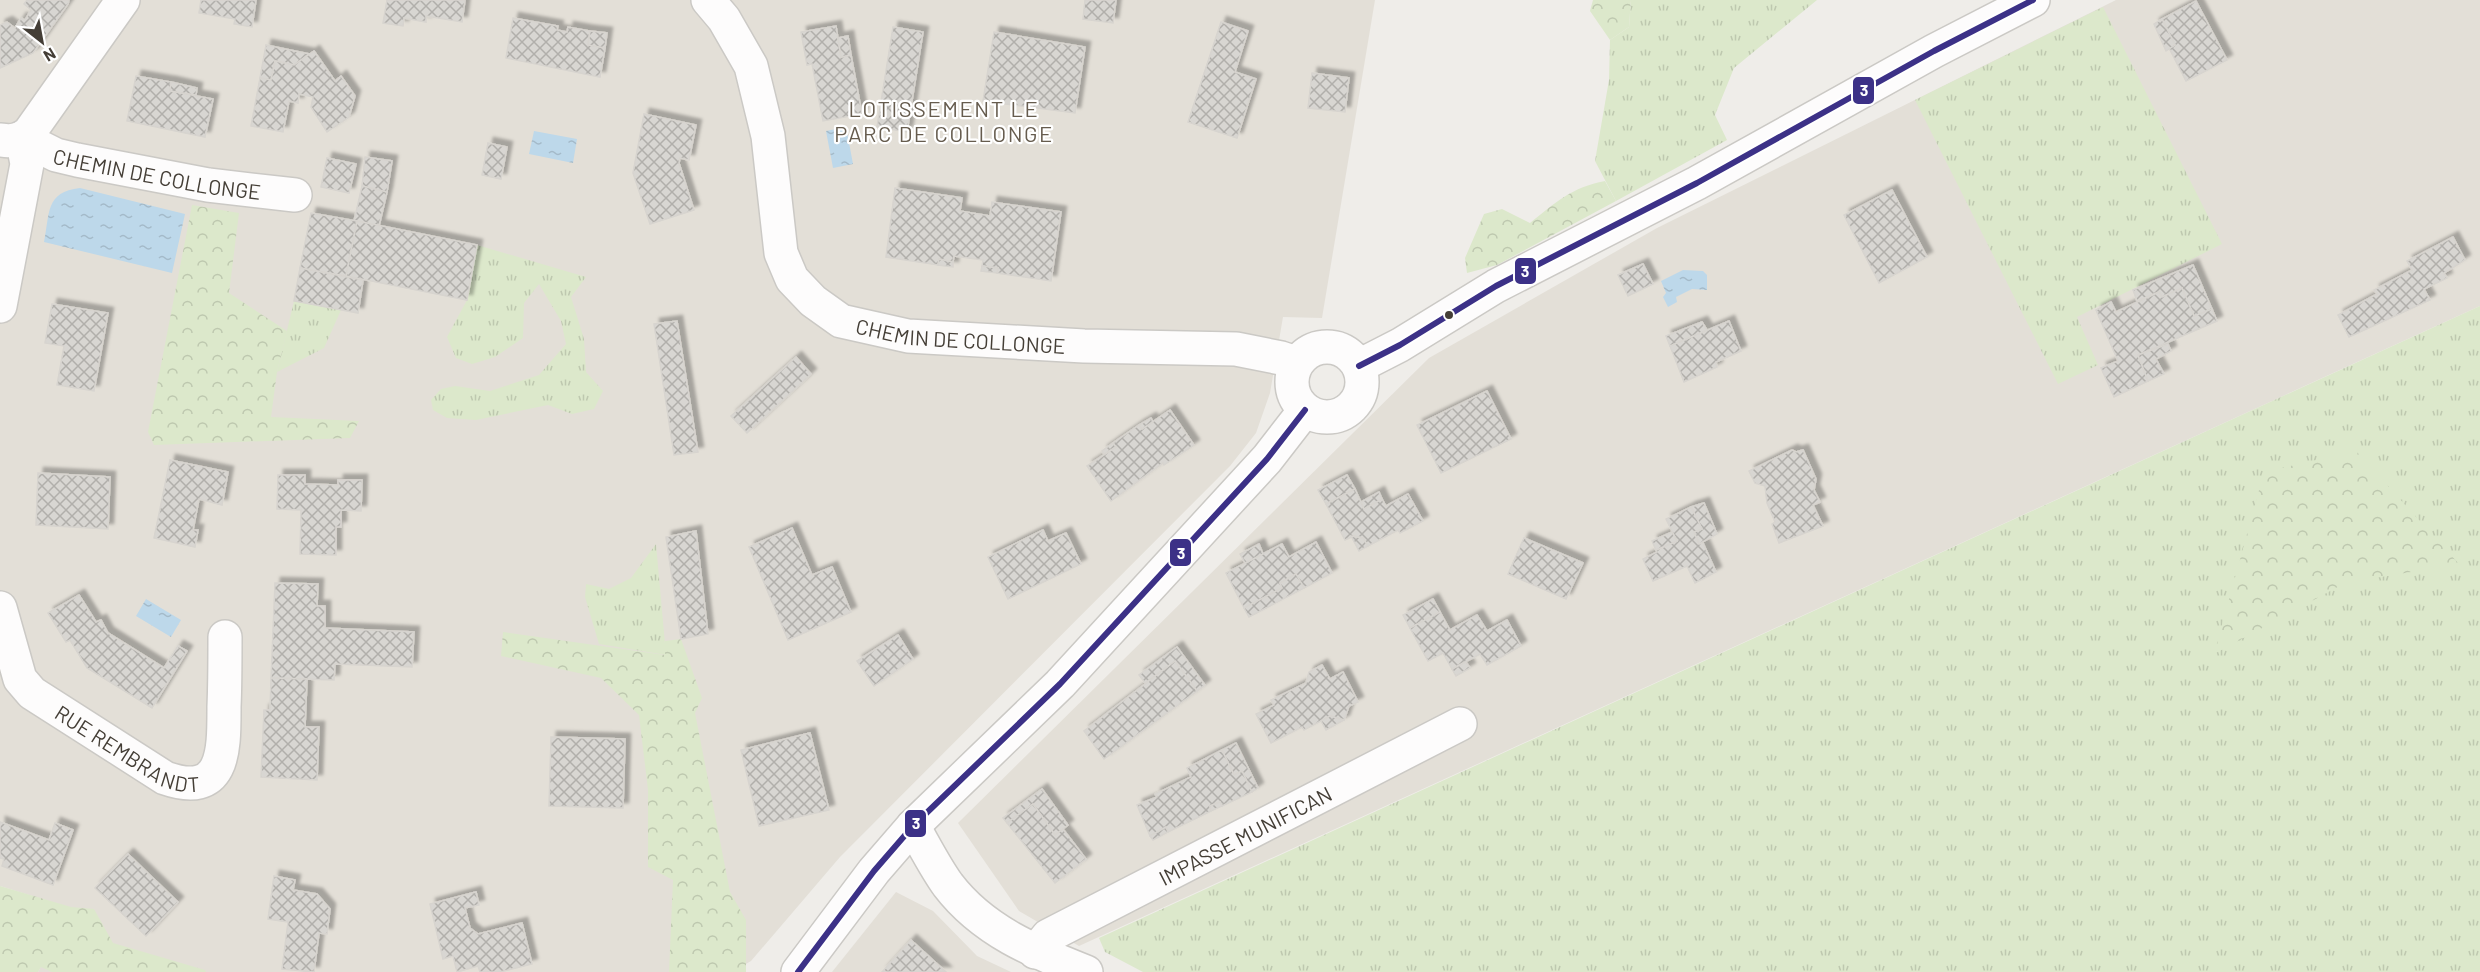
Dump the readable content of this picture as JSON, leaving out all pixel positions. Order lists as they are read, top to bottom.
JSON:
{
  "streets": {
    "street": ["CHEMIN DE COLLONGE", "RUE REMBRANDT", "IMPASSE MUNIFICAN"]
  },
  "districts": ["LOTISSEMENT LE PARC DE COLLONGE"],
  "lines": ["transit line 3"],
  "north": "bottom right"
}
